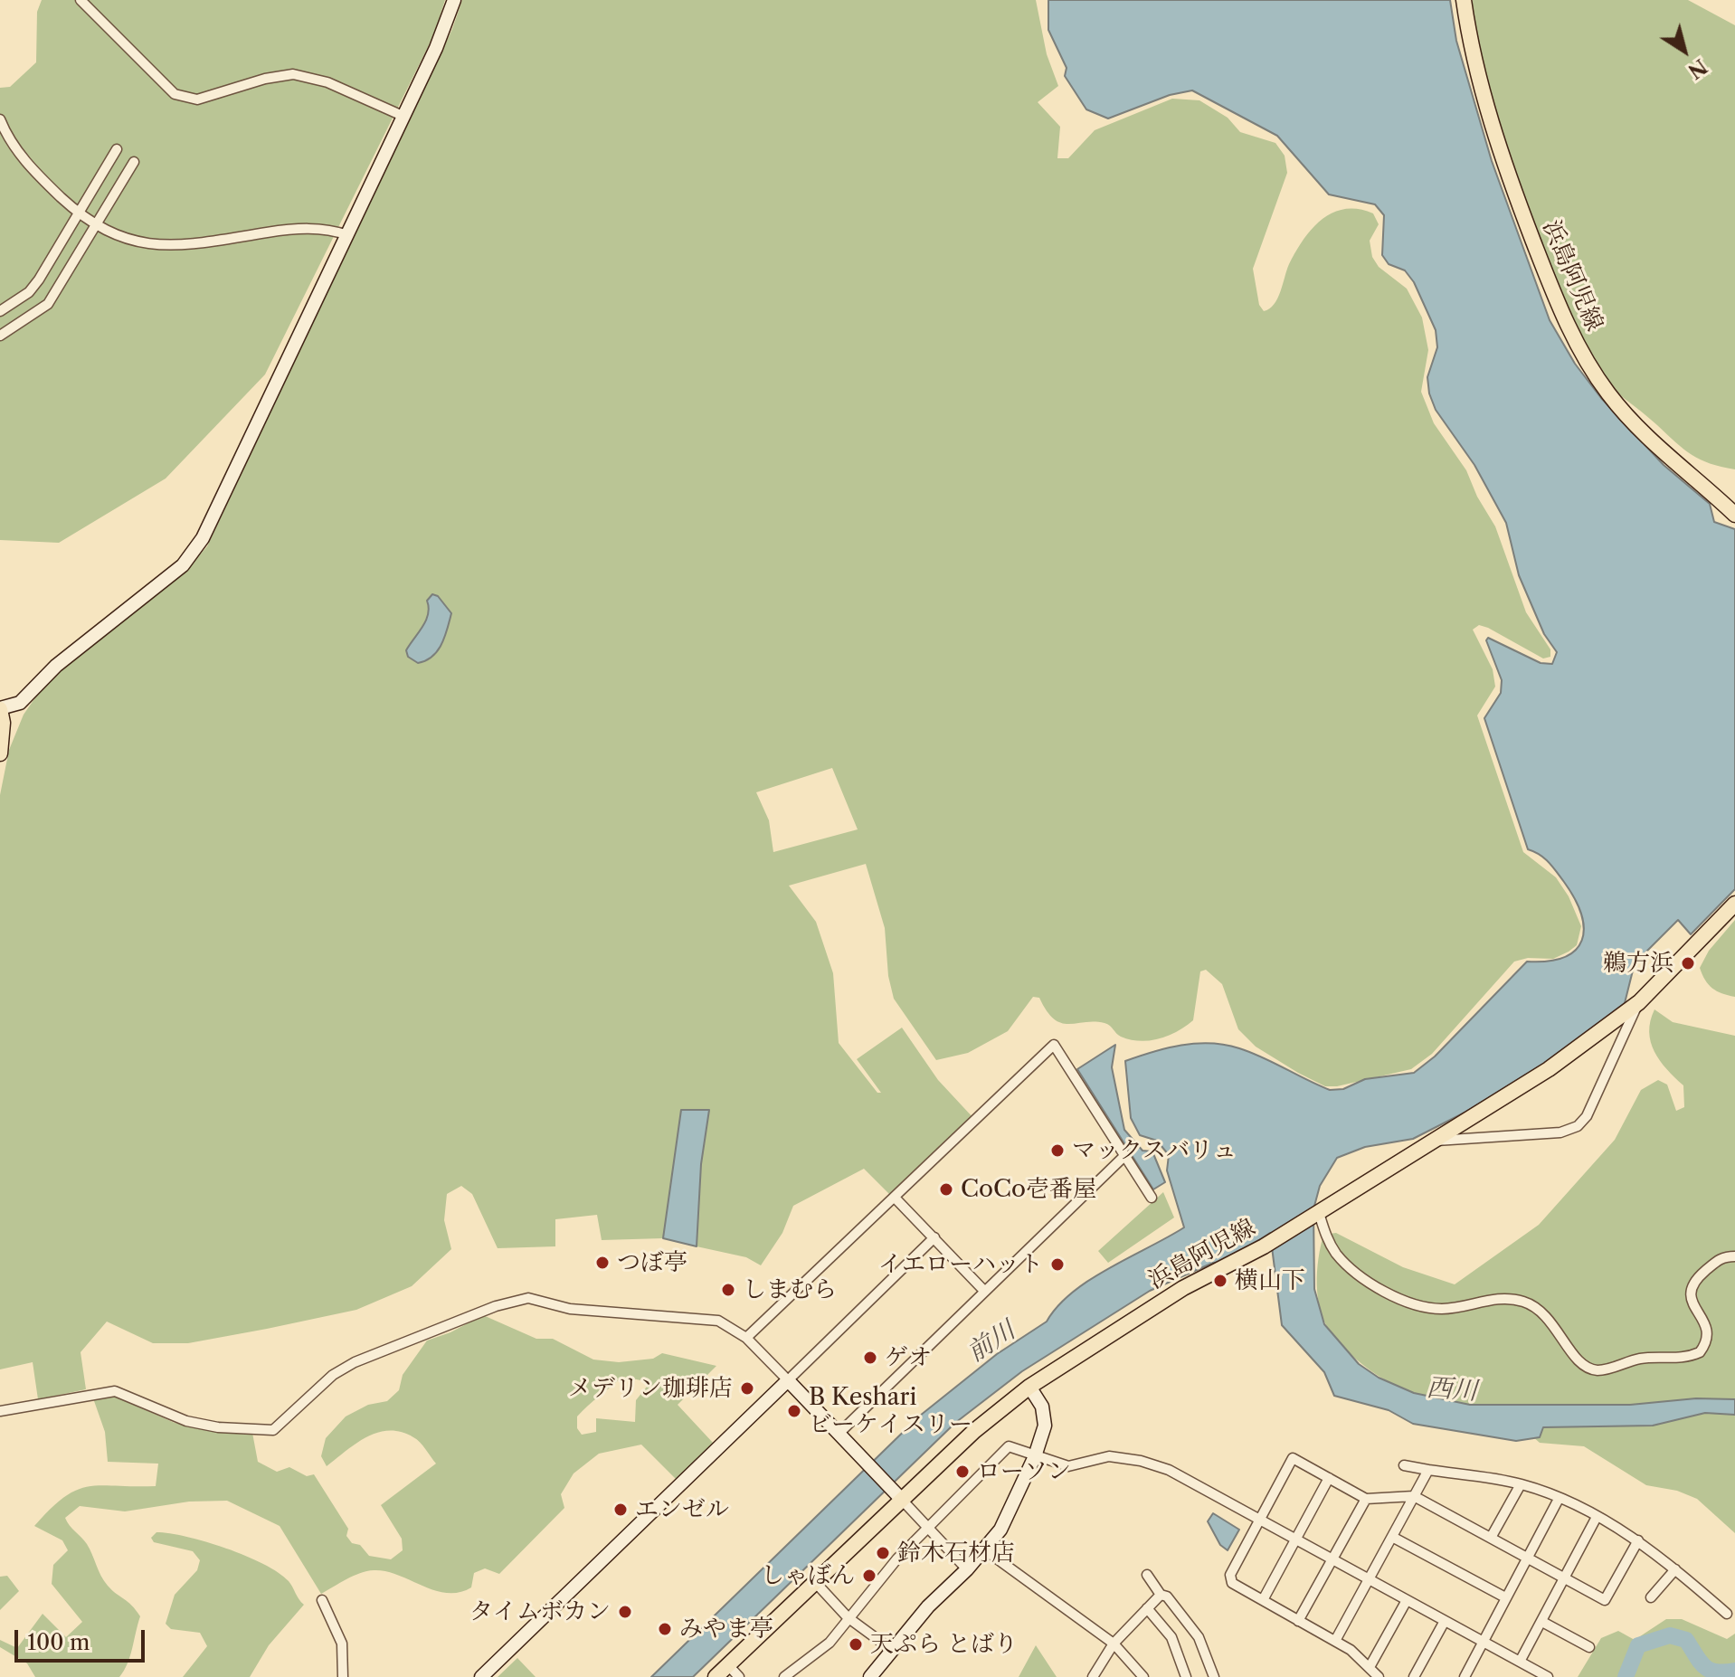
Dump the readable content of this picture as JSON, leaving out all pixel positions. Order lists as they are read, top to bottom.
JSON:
{
  "streets": {
    "main road": ["浜島阿児線"]
  },
  "water": ["前川", "西川"],
  "places": [
    "鵜方浜",
    "マックスバリュ",
    "CoCo壱番屋",
    "つぼ亭",
    "イエローハット",
    "横山下",
    "しまむら",
    "ゲオ",
    "メデリン珈琲店",
    "B Keshari ビーケイスリー",
    "ローソン",
    "エンゼル",
    "鈴木石材店",
    "しゃぼん",
    "タイムボカン",
    "みやま亭",
    "天ぷら とばり"
  ],
  "scale_bar": "100 m",
  "north": "bottom right"
}
